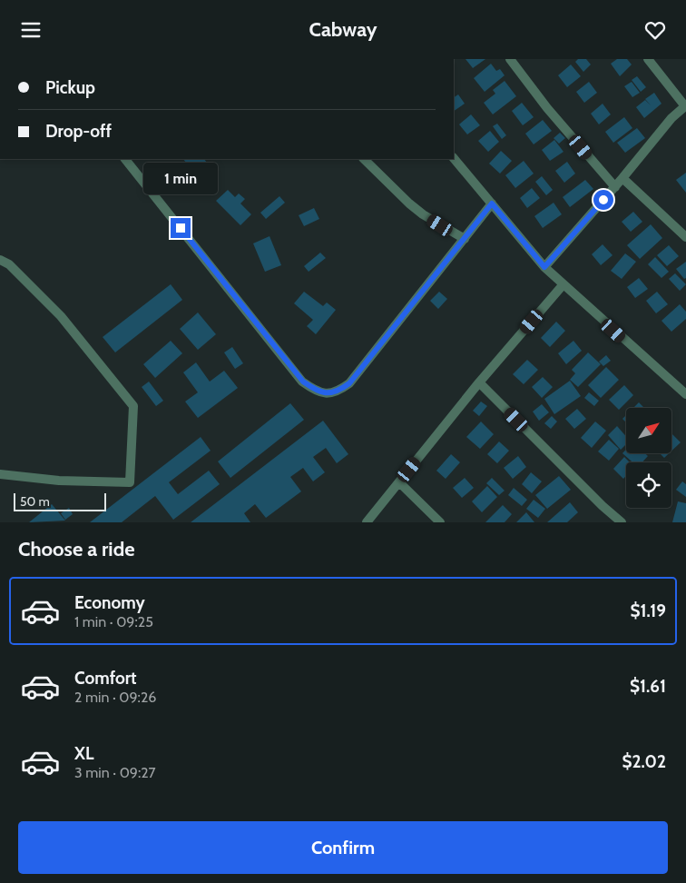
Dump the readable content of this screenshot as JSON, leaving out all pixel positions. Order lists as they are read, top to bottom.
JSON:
{
  "scale_bar": "50 m",
  "north": "top right",
  "page": {
    "header": "Cabway",
    "banner": ["Pickup", "Drop-off"],
    "bubble": "1 min",
    "scale": "50 m",
    "heading": "Choose a ride",
    "list": [
      {
        "name": "Economy",
        "note": "1 min · 09:25",
        "value": "$1.19"
      },
      {
        "name": "Comfort",
        "note": "2 min · 09:26",
        "value": "$1.61"
      },
      {
        "name": "XL",
        "note": "3 min · 09:27",
        "value": "$2.02"
      }
    ],
    "buttons": "Confirm"
  }
}
